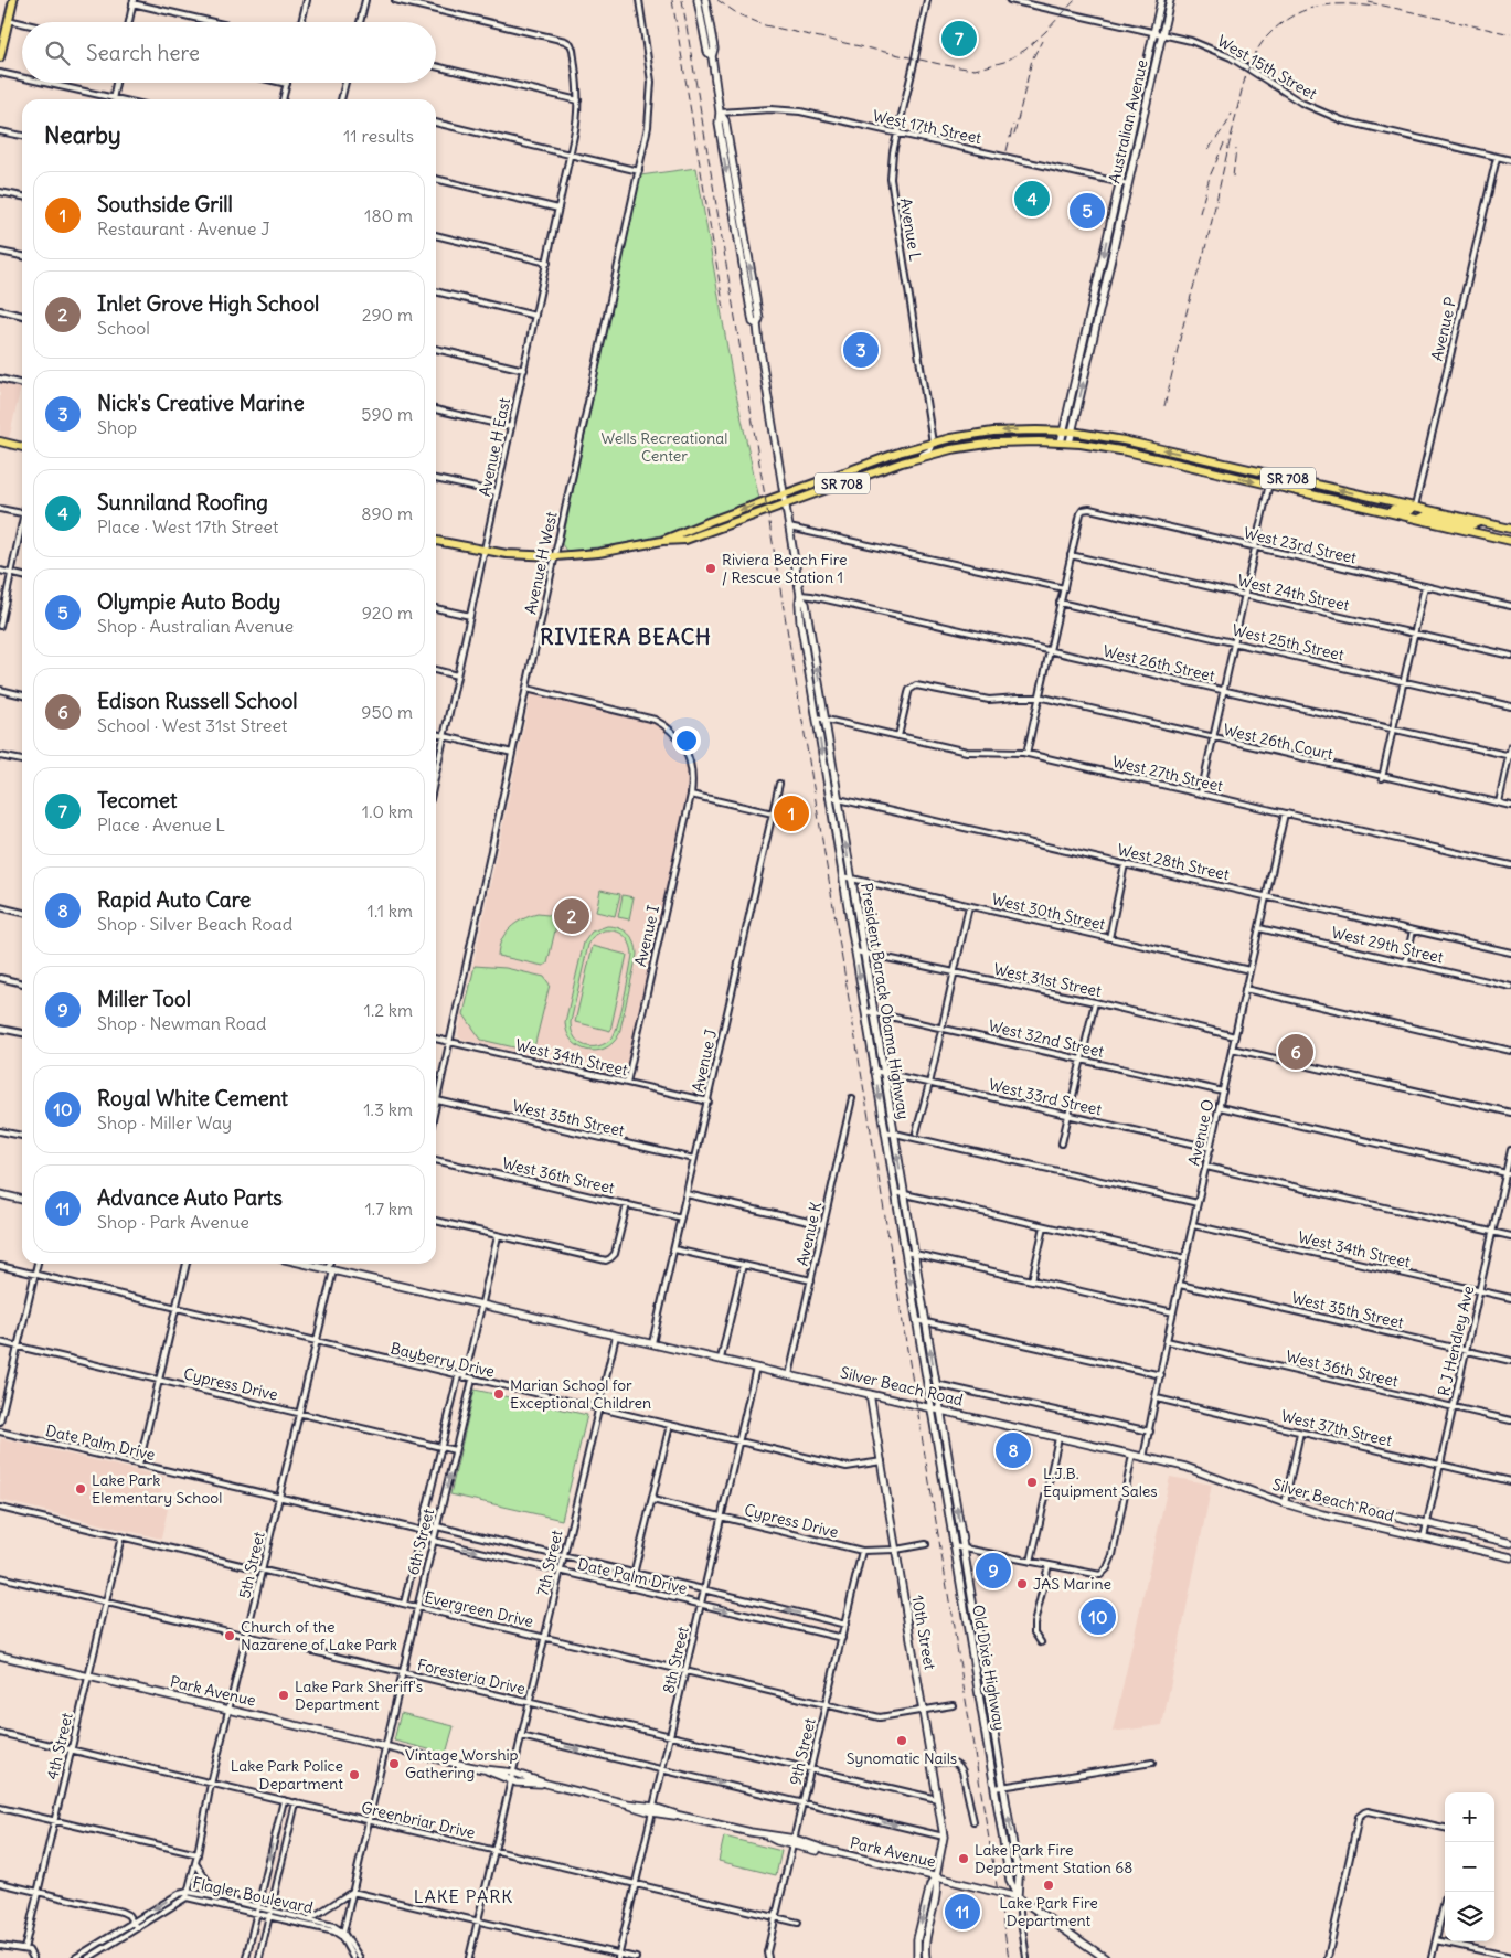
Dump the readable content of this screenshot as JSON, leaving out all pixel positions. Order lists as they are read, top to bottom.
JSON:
{
  "streets": {
    "main road": [
      "Australian Avenue",
      "SR 708",
      "President Barack Obama Highway",
      "Silver Beach Road",
      "10th Street",
      "Old Dixie Highway",
      "Park Avenue"
    ],
    "street": [
      "West 15th Street",
      "West 17th Street",
      "Avenue L",
      "Avenue P",
      "Avenue H East",
      "West 23rd Street",
      "Avenue H West",
      "West 24th Street",
      "West 25th Street",
      "West 26th Street",
      "West 26th Court",
      "West 27th Street",
      "West 28th Street",
      "West 30th Street",
      "Avenue I",
      "West 29th Street",
      "West 31st Street",
      "West 32nd Street",
      "West 34th Street",
      "Avenue J",
      "West 33rd Street",
      "West 35th Street",
      "Avenue O",
      "West 36th Street",
      "Avenue K",
      "R J Hendley Ave",
      "Bayberry Drive",
      "Cypress Drive",
      "West 37th Street",
      "Date Palm Drive",
      "6th Street",
      "7th Street",
      "5th Street",
      "Evergreen Drive",
      "8th Street",
      "Foresteria Drive",
      "4th Street",
      "9th Street",
      "Greenbriar Drive",
      "Flagler Boulevard"
    ]
  },
  "crossings": [
    ["West 15th Street", "Australian Avenue"],
    ["West 15th Street", "Avenue P"],
    ["Australian Avenue", "West 17th Street"],
    ["Australian Avenue", "SR 708"],
    ["West 17th Street", "Avenue L"],
    ["West 17th Street", "President Barack Obama Highway"],
    ["Avenue L", "SR 708"],
    ["Avenue P", "SR 708"],
    ["Avenue H East", "SR 708"],
    ["SR 708", "Avenue H West"],
    ["SR 708", "President Barack Obama Highway"],
    ["West 23rd Street", "West 24th Street"],
    ["Avenue H West", "West 34th Street"],
    ["Avenue H West", "West 35th Street"],
    ["West 26th Street", "President Barack Obama Highway"],
    ["West 26th Court", "West 27th Street"],
    ["West 27th Street", "President Barack Obama Highway"],
    ["West 27th Street", "Avenue O"],
    ["West 28th Street", "President Barack Obama Highway"],
    ["West 28th Street", "Avenue O"],
    ["West 30th Street", "President Barack Obama Highway"],
    ["West 30th Street", "Avenue O"],
    ["Avenue I", "West 34th Street"],
    ["West 29th Street", "Avenue O"],
    ["West 31st Street", "President Barack Obama Highway"],
    ["West 31st Street", "Avenue O"],
    ["President Barack Obama Highway", "West 32nd Street"],
    ["President Barack Obama Highway", "West 33rd Street"],
    ["President Barack Obama Highway", "Silver Beach Road"],
    ["President Barack Obama Highway", "Old Dixie Highway"],
    ["West 32nd Street", "Avenue O"],
    ["West 34th Street", "Avenue J"],
    ["West 34th Street", "Avenue O"],
    ["West 34th Street", "R J Hendley Ave"],
    ["Avenue J", "West 35th Street"],
    ["Avenue J", "West 36th Street"],
    ["Avenue J", "Silver Beach Road"],
    ["West 33rd Street", "Avenue O"],
    ["West 35th Street", "Avenue O"],
    ["West 35th Street", "R J Hendley Ave"],
    ["Avenue O", "West 36th Street"],
    ["Avenue O", "Silver Beach Road"],
    ["Avenue O", "West 37th Street"],
    ["West 36th Street", "R J Hendley Ave"],
    ["Avenue K", "Silver Beach Road"],
    ["R J Hendley Ave", "Silver Beach Road"],
    ["R J Hendley Ave", "West 37th Street"],
    ["Bayberry Drive", "6th Street"],
    ["Bayberry Drive", "7th Street"],
    ["Bayberry Drive", "5th Street"],
    ["Bayberry Drive", "10th Street"],
    ["Bayberry Drive", "8th Street"],
    ["Cypress Drive", "6th Street"],
    ["Cypress Drive", "5th Street"],
    ["Cypress Drive", "10th Street"],
    ["Cypress Drive", "8th Street"],
    ["Cypress Drive", "9th Street"],
    ["Silver Beach Road", "7th Street"],
    ["Silver Beach Road", "5th Street"],
    ["Silver Beach Road", "10th Street"],
    ["Silver Beach Road", "8th Street"],
    ["Silver Beach Road", "Old Dixie Highway"],
    ["Date Palm Drive", "6th Street"],
    ["Date Palm Drive", "7th Street"],
    ["Date Palm Drive", "5th Street"],
    ["Date Palm Drive", "8th Street"],
    ["Date Palm Drive", "9th Street"],
    ["6th Street", "Evergreen Drive"],
    ["6th Street", "Foresteria Drive"],
    ["6th Street", "Park Avenue"],
    ["6th Street", "Greenbriar Drive"],
    ["6th Street", "Flagler Boulevard"],
    ["7th Street", "Evergreen Drive"],
    ["7th Street", "Foresteria Drive"],
    ["7th Street", "Park Avenue"],
    ["7th Street", "Greenbriar Drive"],
    ["5th Street", "Evergreen Drive"],
    ["5th Street", "Foresteria Drive"],
    ["5th Street", "Park Avenue"],
    ["5th Street", "Greenbriar Drive"],
    ["5th Street", "Flagler Boulevard"],
    ["Evergreen Drive", "10th Street"],
    ["Evergreen Drive", "8th Street"],
    ["Evergreen Drive", "4th Street"],
    ["Evergreen Drive", "9th Street"],
    ["10th Street", "Foresteria Drive"],
    ["10th Street", "Park Avenue"],
    ["8th Street", "Foresteria Drive"],
    ["8th Street", "Park Avenue"],
    ["8th Street", "Greenbriar Drive"],
    ["Old Dixie Highway", "Park Avenue"],
    ["Foresteria Drive", "4th Street"],
    ["Foresteria Drive", "9th Street"],
    ["Park Avenue", "4th Street"],
    ["Park Avenue", "9th Street"],
    ["4th Street", "Greenbriar Drive"],
    ["9th Street", "Greenbriar Drive"]
  ],
  "districts": ["RIVIERA BEACH", "LAKE PARK"],
  "parks": ["Wells Recreational Center"],
  "places": [
    "Riviera Beach Fire / Rescue Station 1",
    "Marian School for Exceptional Children",
    "L.J.B. Equipment Sales",
    "Lake Park Elementary School",
    "JAS Marine",
    "Church of the Nazarene of Lake Park",
    "Lake Park Sheriff's Department",
    "Synomatic Nails",
    "Vintage Worship Gathering",
    "Lake Park Police Department",
    "Lake Park Fire Department Station 68",
    "Lake Park Fire Department"
  ],
  "page": {
    "pins": [
      "7",
      "4",
      "5",
      "3",
      "1",
      "2",
      "6",
      "8",
      "9",
      "10",
      "11"
    ],
    "search": "Search here",
    "heading": ["Nearby", "11 results"],
    "list": [
      {
        "mark": "1",
        "name": "Southside Grill",
        "note": "Restaurant · Avenue J",
        "value": "180 m"
      },
      {
        "mark": "2",
        "name": "Inlet Grove High School",
        "note": "School",
        "value": "290 m"
      },
      {
        "mark": "3",
        "name": "Nick's Creative Marine",
        "note": "Shop",
        "value": "590 m"
      },
      {
        "mark": "4",
        "name": "Sunniland Roofing",
        "note": "Place · West 17th Street",
        "value": "890 m"
      },
      {
        "mark": "5",
        "name": "Olympie Auto Body",
        "note": "Shop · Australian Avenue",
        "value": "920 m"
      },
      {
        "mark": "6",
        "name": "Edison Russell School",
        "note": "School · West 31st Street",
        "value": "950 m"
      },
      {
        "mark": "7",
        "name": "Tecomet",
        "note": "Place · Avenue L",
        "value": "1.0 km"
      },
      {
        "mark": "8",
        "name": "Rapid Auto Care",
        "note": "Shop · Silver Beach Road",
        "value": "1.1 km"
      },
      {
        "mark": "9",
        "name": "Miller Tool",
        "note": "Shop · Newman Road",
        "value": "1.2 km"
      },
      {
        "mark": "10",
        "name": "Royal White Cement",
        "note": "Shop · Miller Way",
        "value": "1.3 km"
      },
      {
        "mark": "11",
        "name": "Advance Auto Parts",
        "note": "Shop · Park Avenue",
        "value": "1.7 km"
      }
    ],
    "map_buttons": ["+", "−"]
  }
}
